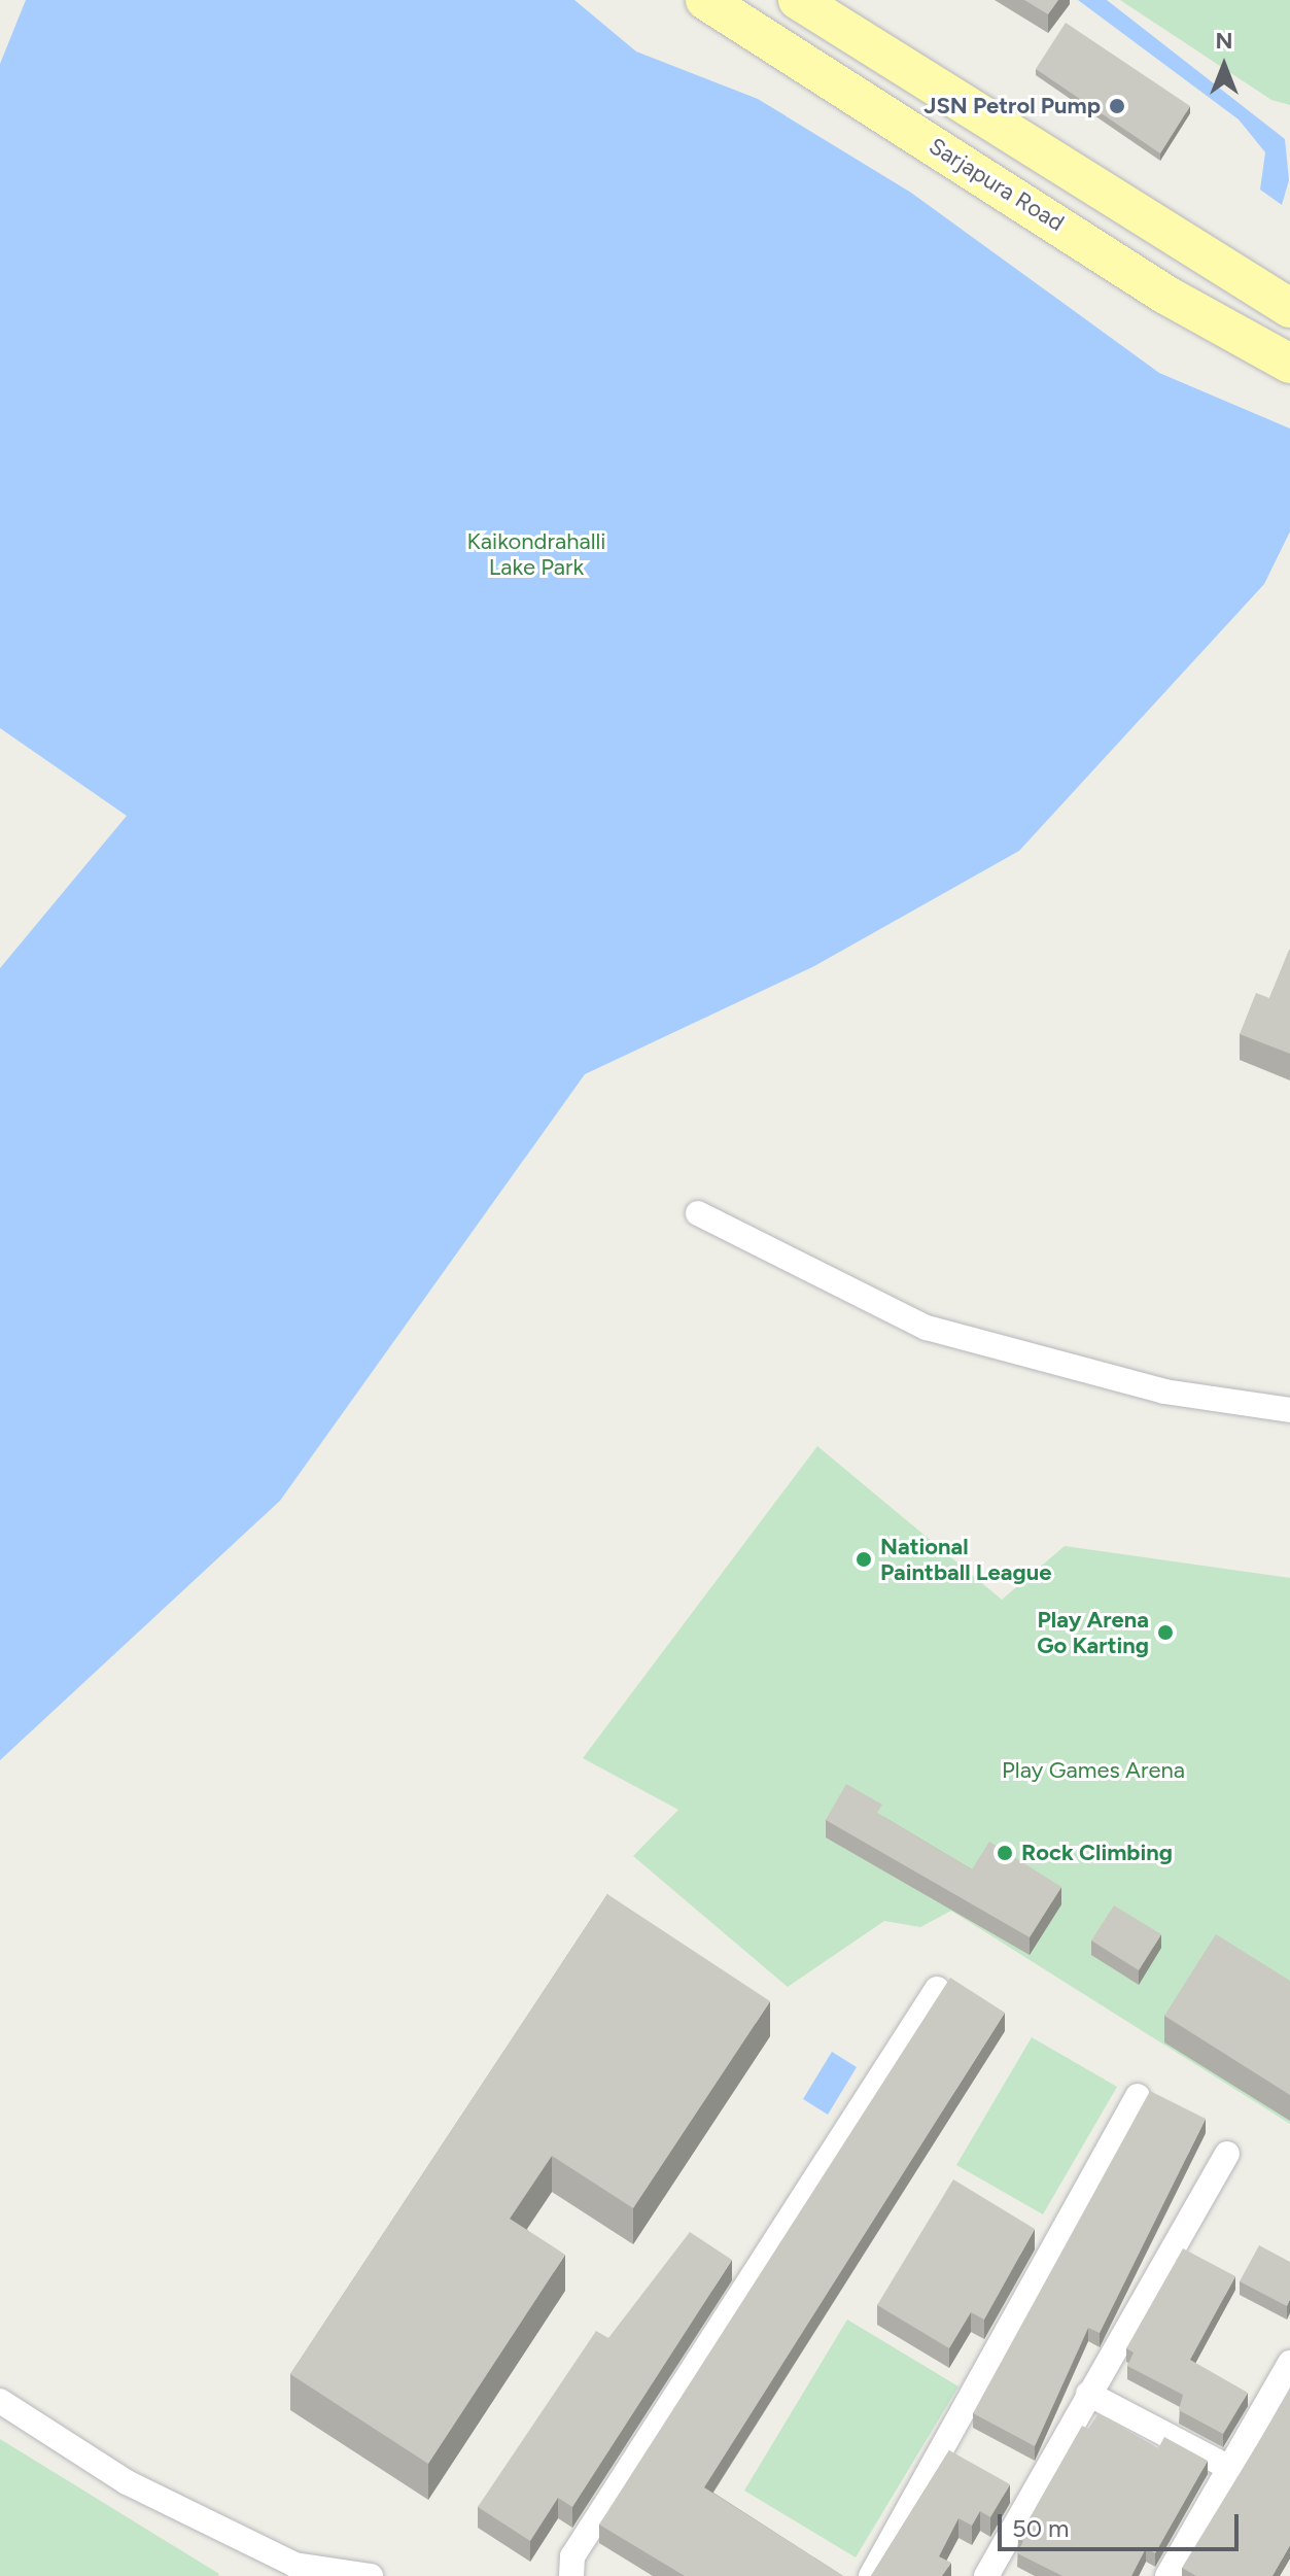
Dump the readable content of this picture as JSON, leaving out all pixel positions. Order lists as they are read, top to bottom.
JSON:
{
  "streets": {
    "main road": ["Sarjapura Road"]
  },
  "parks": ["Kaikondrahalli Lake Park", "Play Games Arena"],
  "places": [
    "JSN Petrol Pump",
    "National Paintball League",
    "Play Arena Go Karting",
    "Rock Climbing"
  ],
  "scale_bar": "50 m",
  "north": "top"
}
